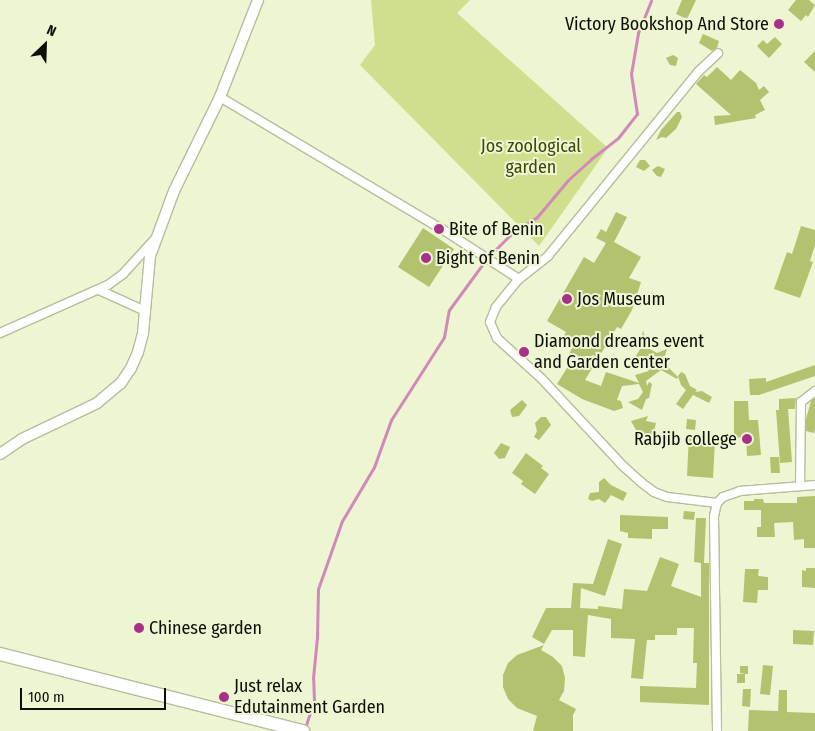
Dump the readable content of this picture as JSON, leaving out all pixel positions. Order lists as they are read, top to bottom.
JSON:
{
  "parks": ["Jos zoological garden"],
  "places": [
    "Victory Bookshop And Store",
    "Bite of Benin",
    "Bight of Benin",
    "Jos Museum",
    "Diamond dreams event and Garden center",
    "Rabjib college",
    "Chinese garden",
    "Just relax Edutainment Garden"
  ],
  "scale_bar": "100 m",
  "north": "top right"
}
